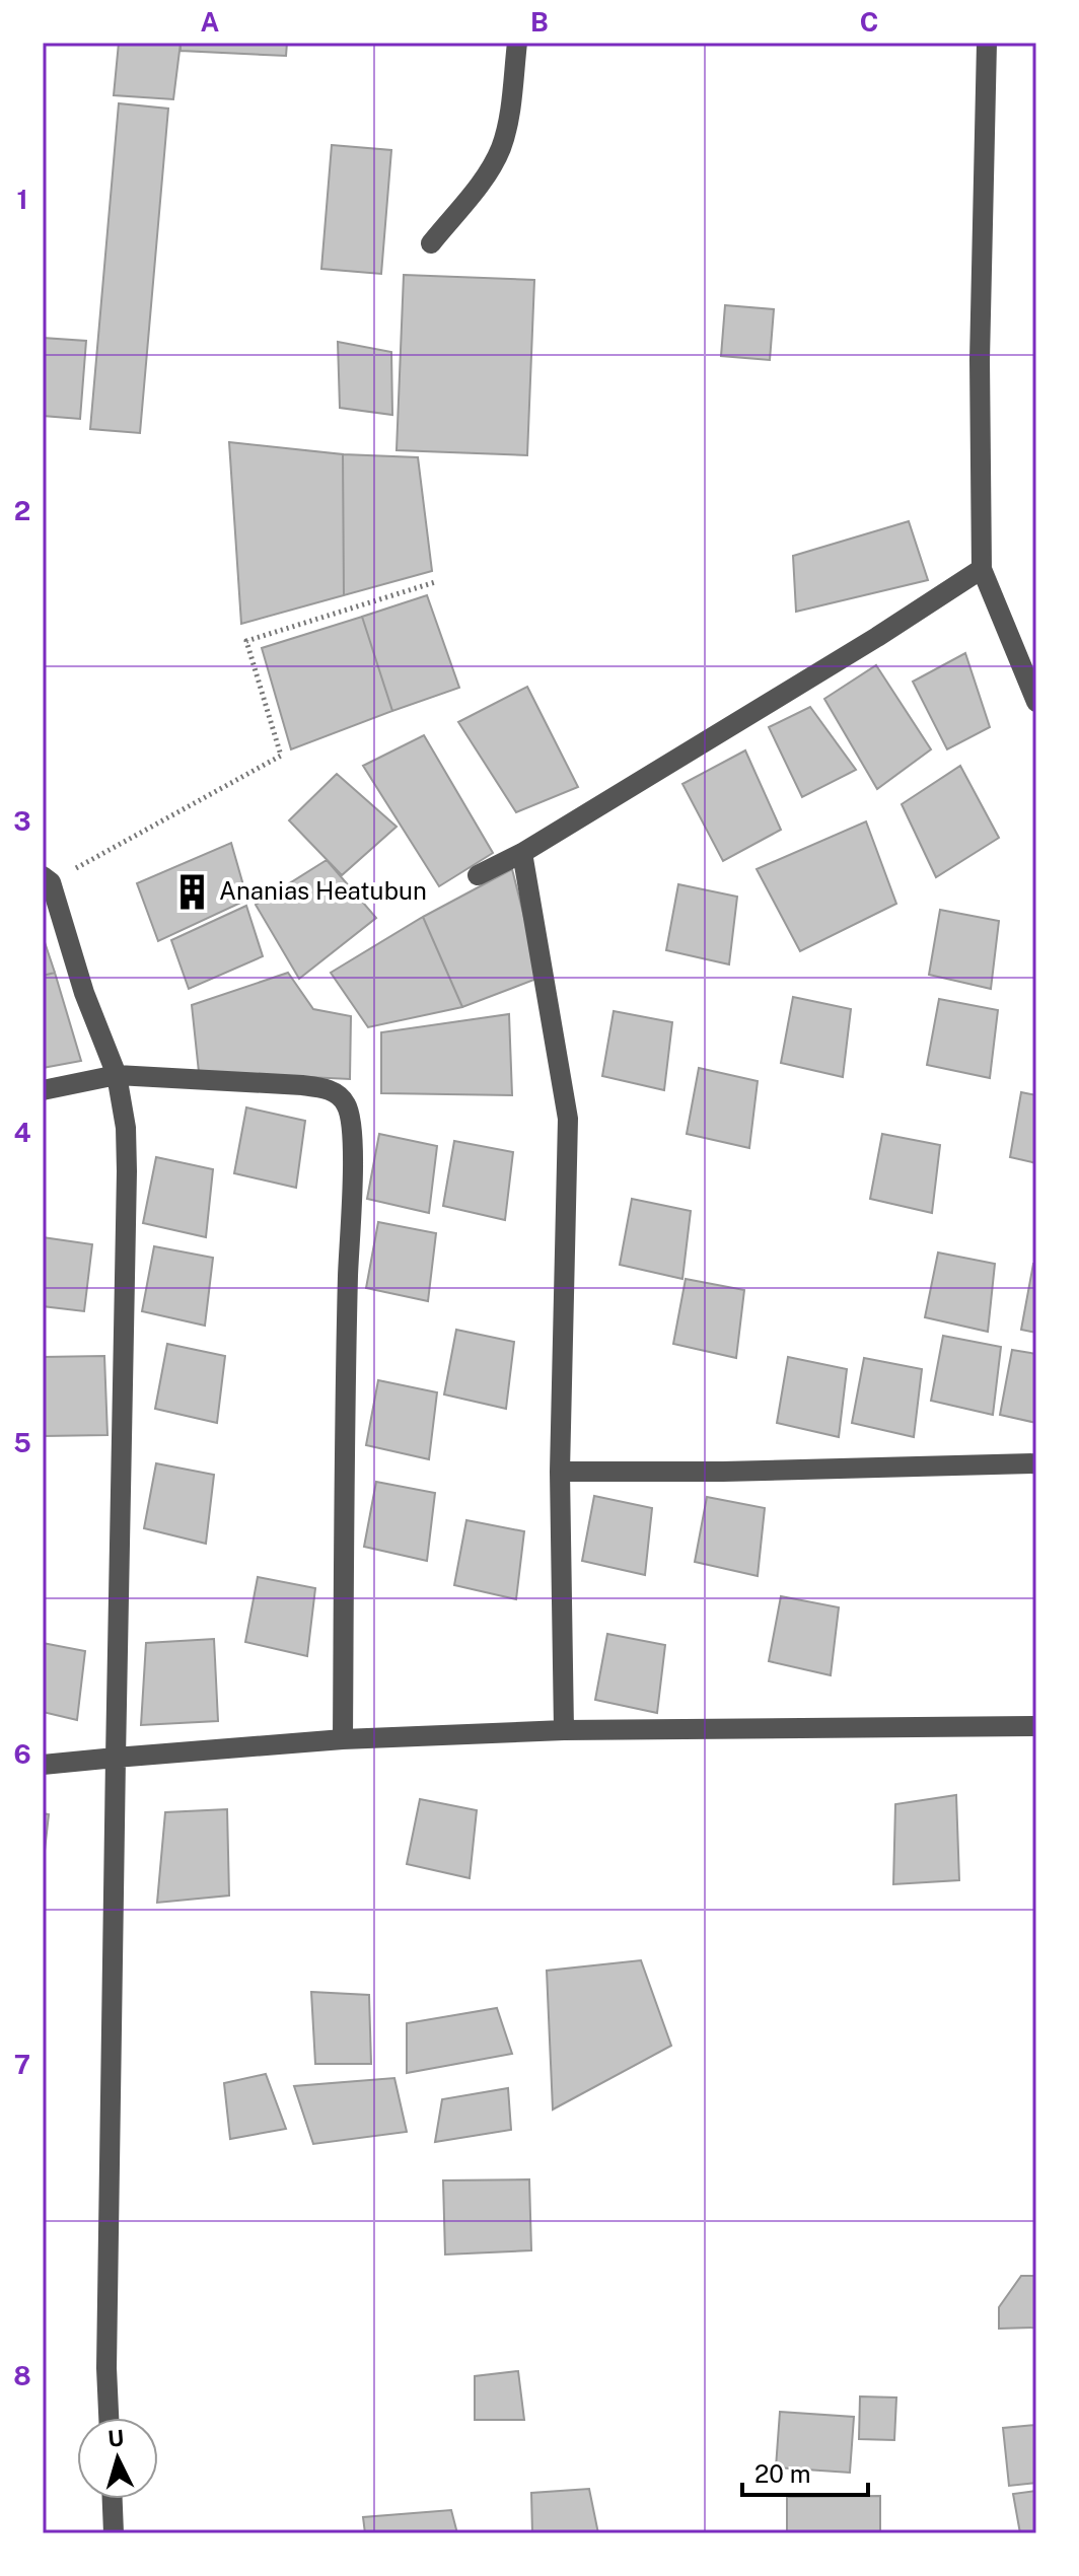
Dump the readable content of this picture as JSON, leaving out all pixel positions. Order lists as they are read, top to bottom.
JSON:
{
  "places": {
    "building": ["Ananias Heatubun"]
  },
  "scale_bar": "20 m",
  "north": "top",
  "grid": {
    "columns": ["A", "B", "C"],
    "rows": [
      "1",
      "2",
      "3",
      "4",
      "5",
      "6",
      "7",
      "8"
    ]
  }
}
